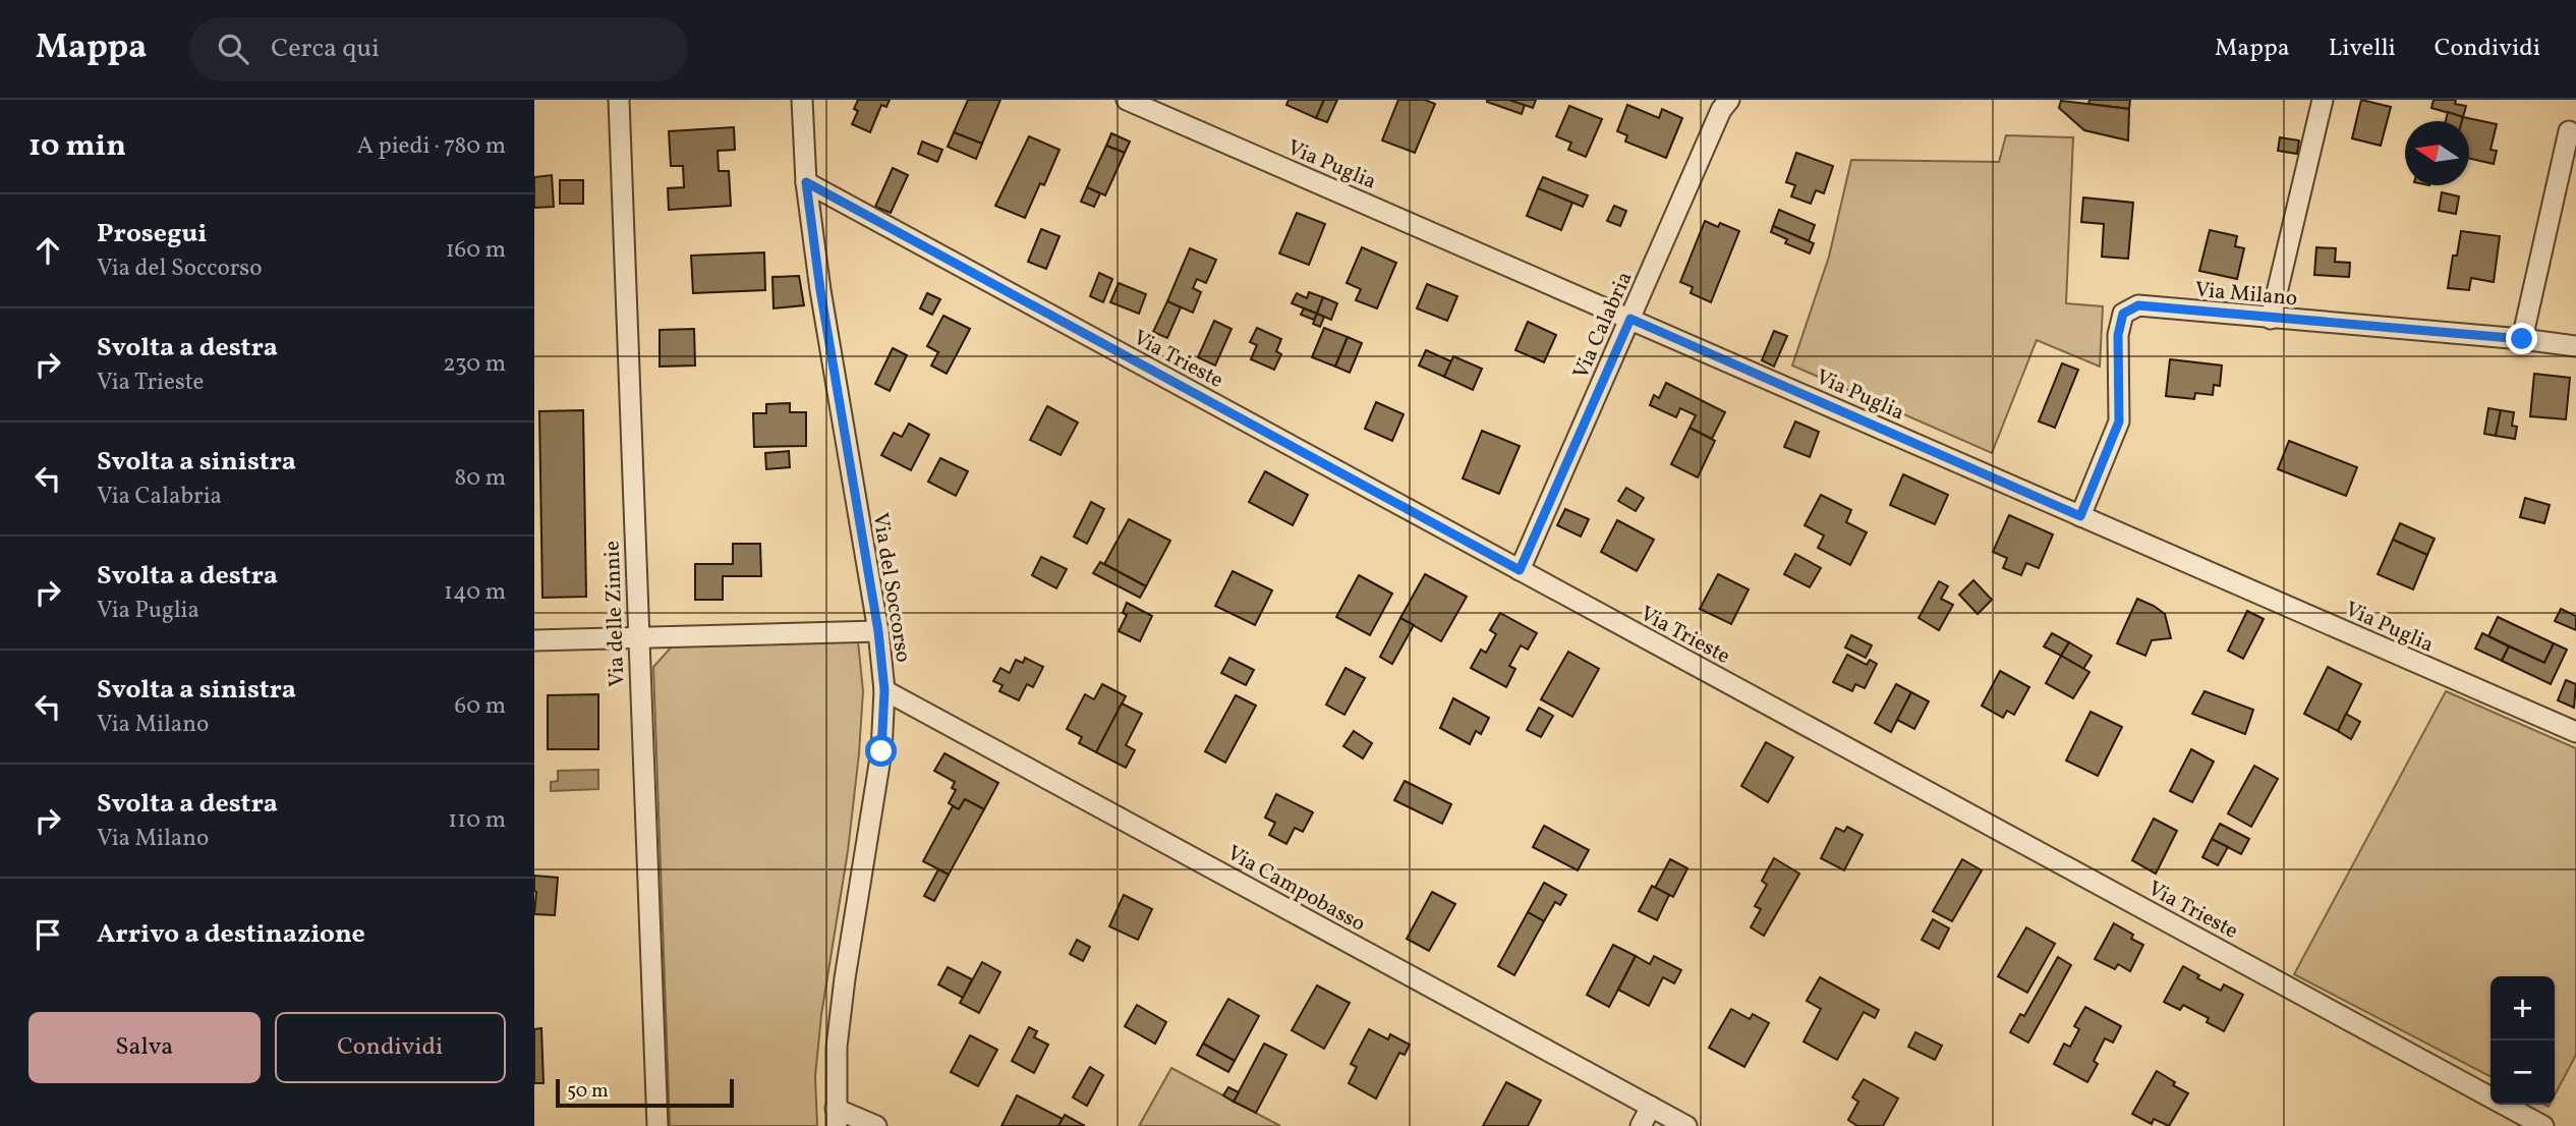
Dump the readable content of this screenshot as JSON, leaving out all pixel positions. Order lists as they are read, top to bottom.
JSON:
{
  "streets": {
    "street": [
      "Via Puglia",
      "Via Milano",
      "Via Calabria",
      "Via Trieste",
      "Via del Soccorso",
      "Via delle Zinnie",
      "Via Campobasso"
    ]
  },
  "crossings": [
    ["Via Puglia", "Via Milano"],
    ["Via Puglia", "Via Calabria"],
    ["Via Calabria", "Via Trieste"],
    ["Via Trieste", "Via del Soccorso"],
    ["Via del Soccorso", "Via Campobasso"]
  ],
  "scale_bar": "50 m",
  "north": "left",
  "page": {
    "header": "Mappa",
    "search": "Cerca qui",
    "nav": ["Mappa", "Livelli", "Condividi"],
    "heading": ["10 min", "A piedi · 780 m"],
    "list": [
      ["Prosegui", "Via del Soccorso", "160 m"],
      ["Svolta a destra", "Via Trieste", "230 m"],
      ["Svolta a sinistra", "Via Calabria", "80 m"],
      ["Svolta a destra", "Via Puglia", "140 m"],
      ["Svolta a sinistra", "Via Milano", "60 m"],
      ["Svolta a destra", "Via Milano", "110 m"],
      "Arrivo a destinazione"
    ],
    "map_buttons": ["+", "−"],
    "buttons": ["Salva", "Condividi"],
    "scale": "50 m"
  }
}
